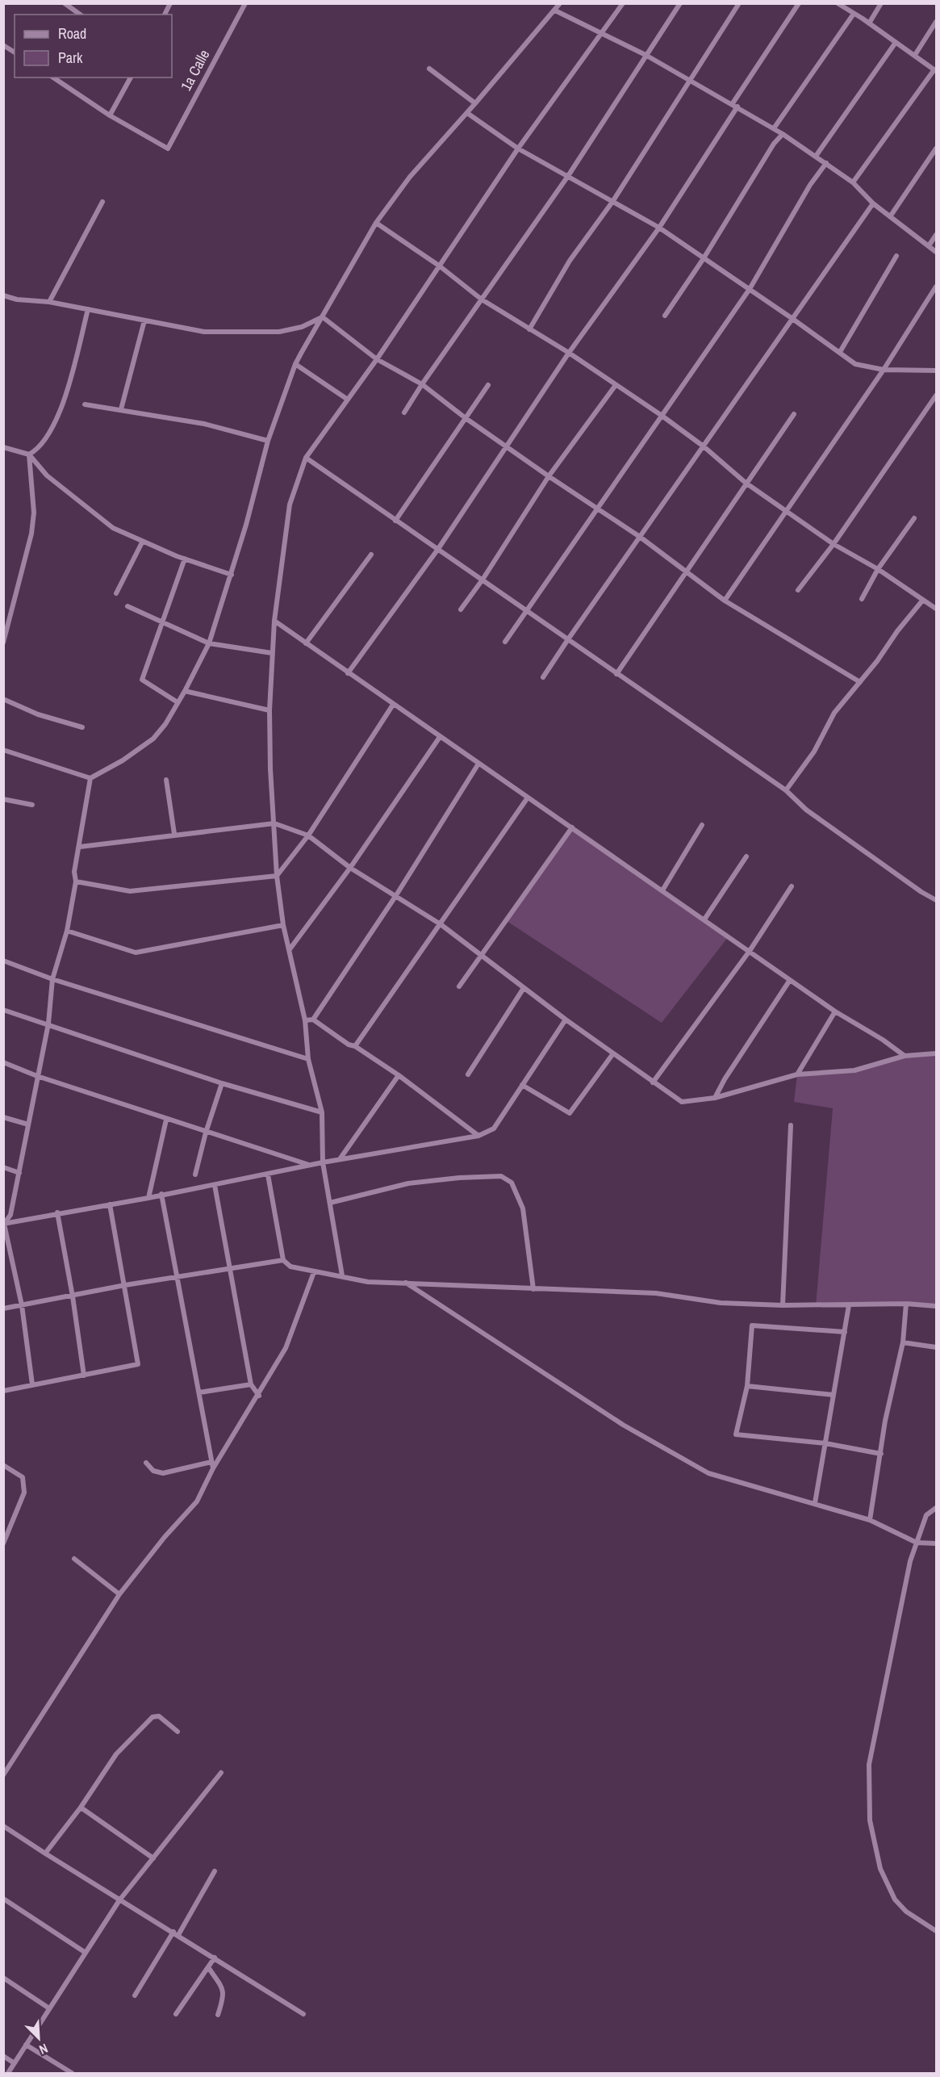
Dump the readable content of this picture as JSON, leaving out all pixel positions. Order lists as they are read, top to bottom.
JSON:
{
  "streets": {
    "street": ["1a Calle"]
  },
  "legend": ["Road", "Park"],
  "north": "bottom right"
}
